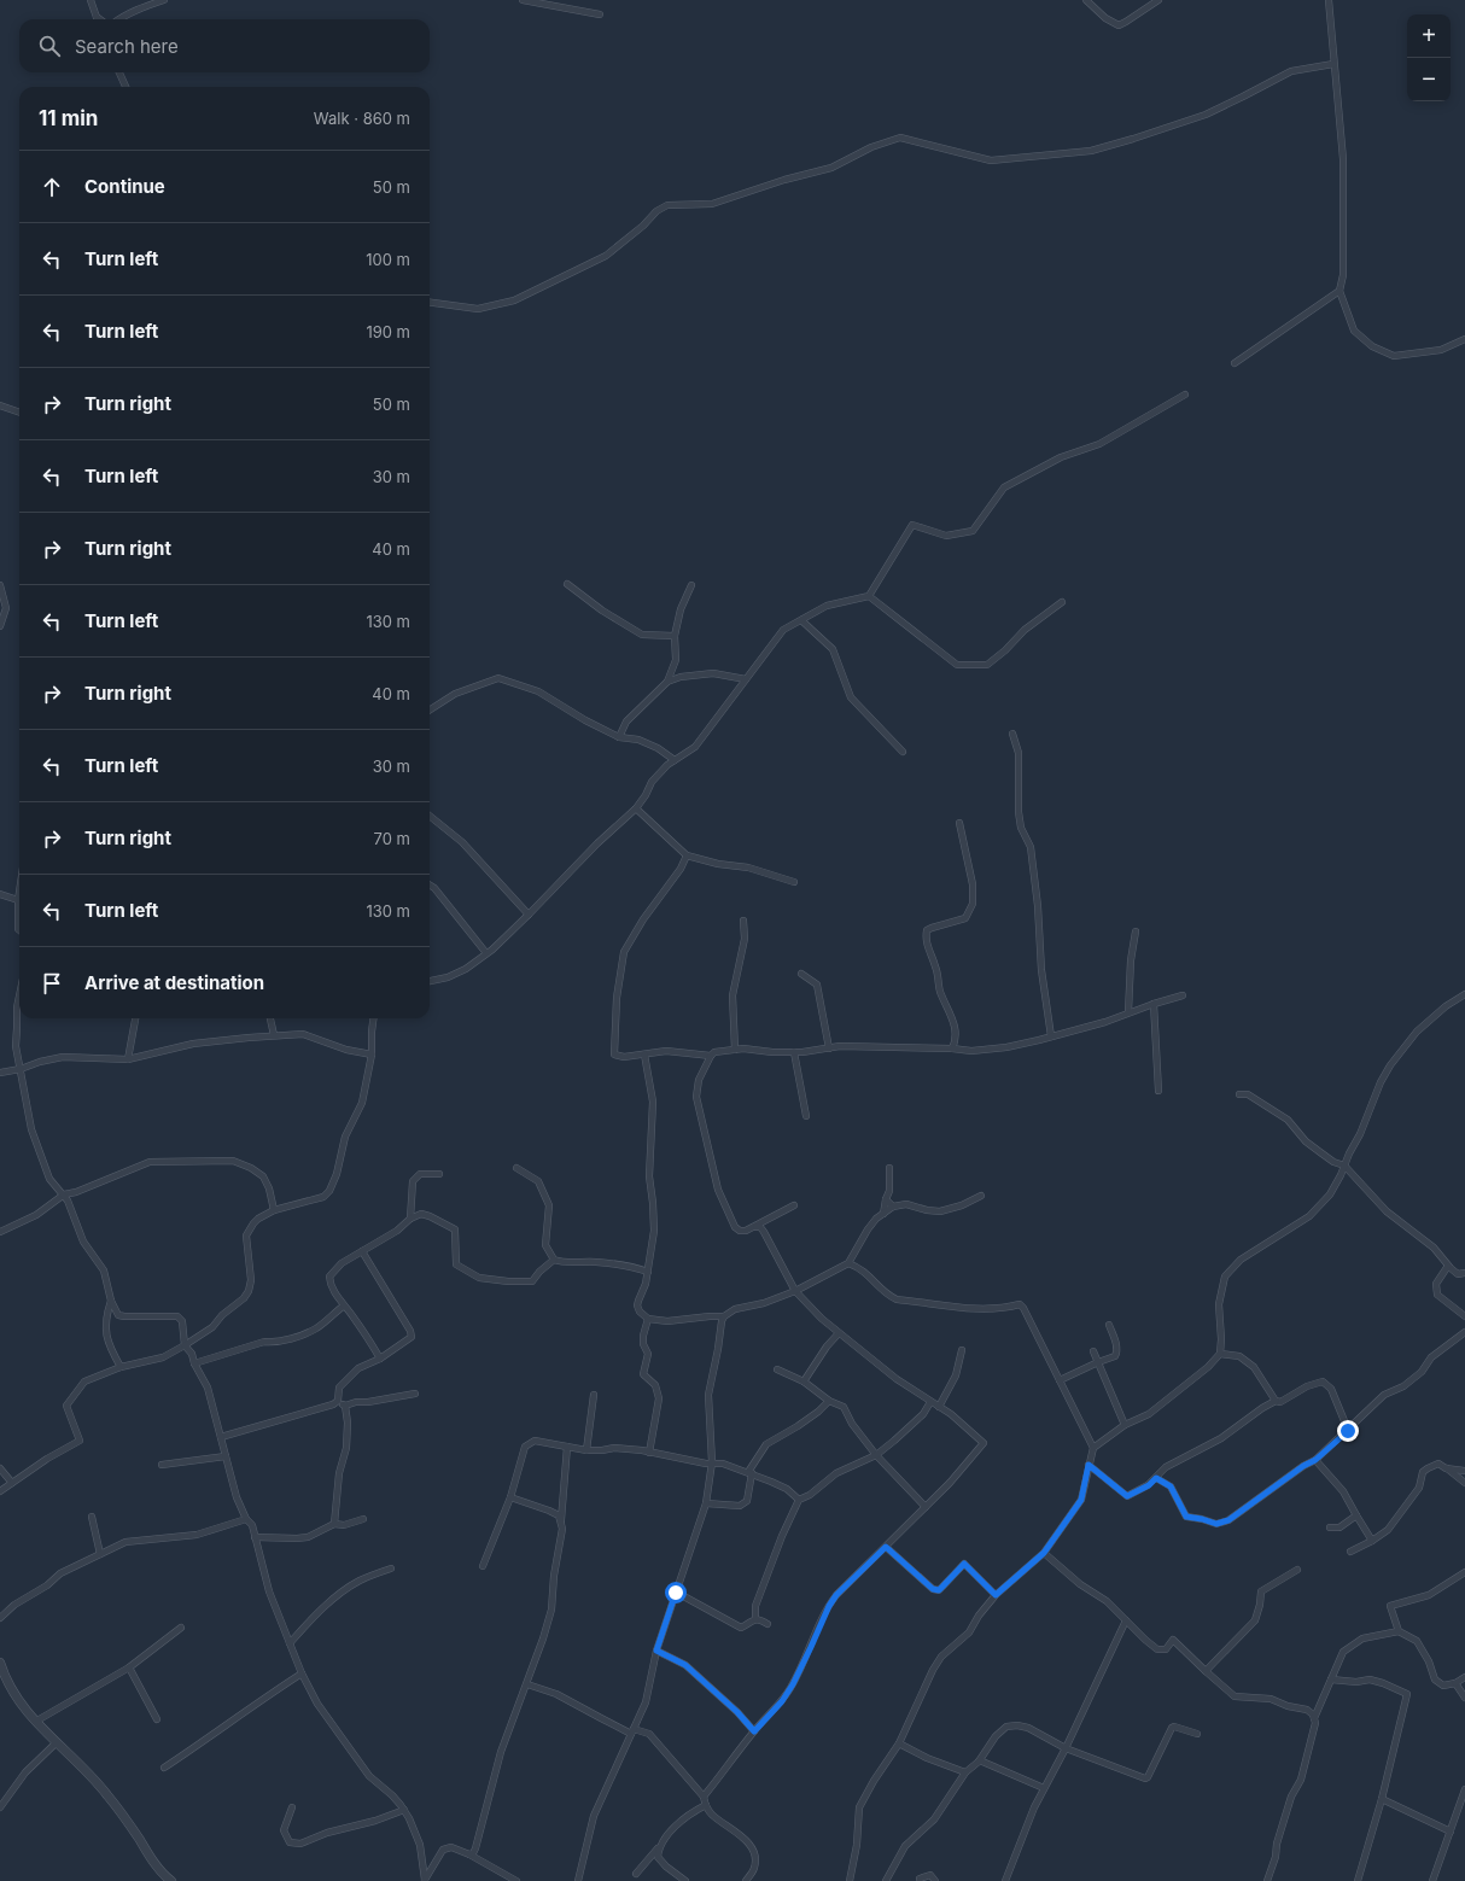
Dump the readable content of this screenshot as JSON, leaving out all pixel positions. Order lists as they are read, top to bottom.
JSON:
{
  "page": {
    "map_buttons": ["+", "−"],
    "search": "Search here",
    "heading": ["11 min", "Walk · 860 m"],
    "list": [
      ["Continue", "50 m"],
      ["Turn left", "100 m"],
      ["Turn left", "190 m"],
      ["Turn right", "50 m"],
      ["Turn left", "30 m"],
      ["Turn right", "40 m"],
      ["Turn left", "130 m"],
      ["Turn right", "40 m"],
      ["Turn left", "30 m"],
      ["Turn right", "70 m"],
      ["Turn left", "130 m"],
      "Arrive at destination"
    ]
  }
}
